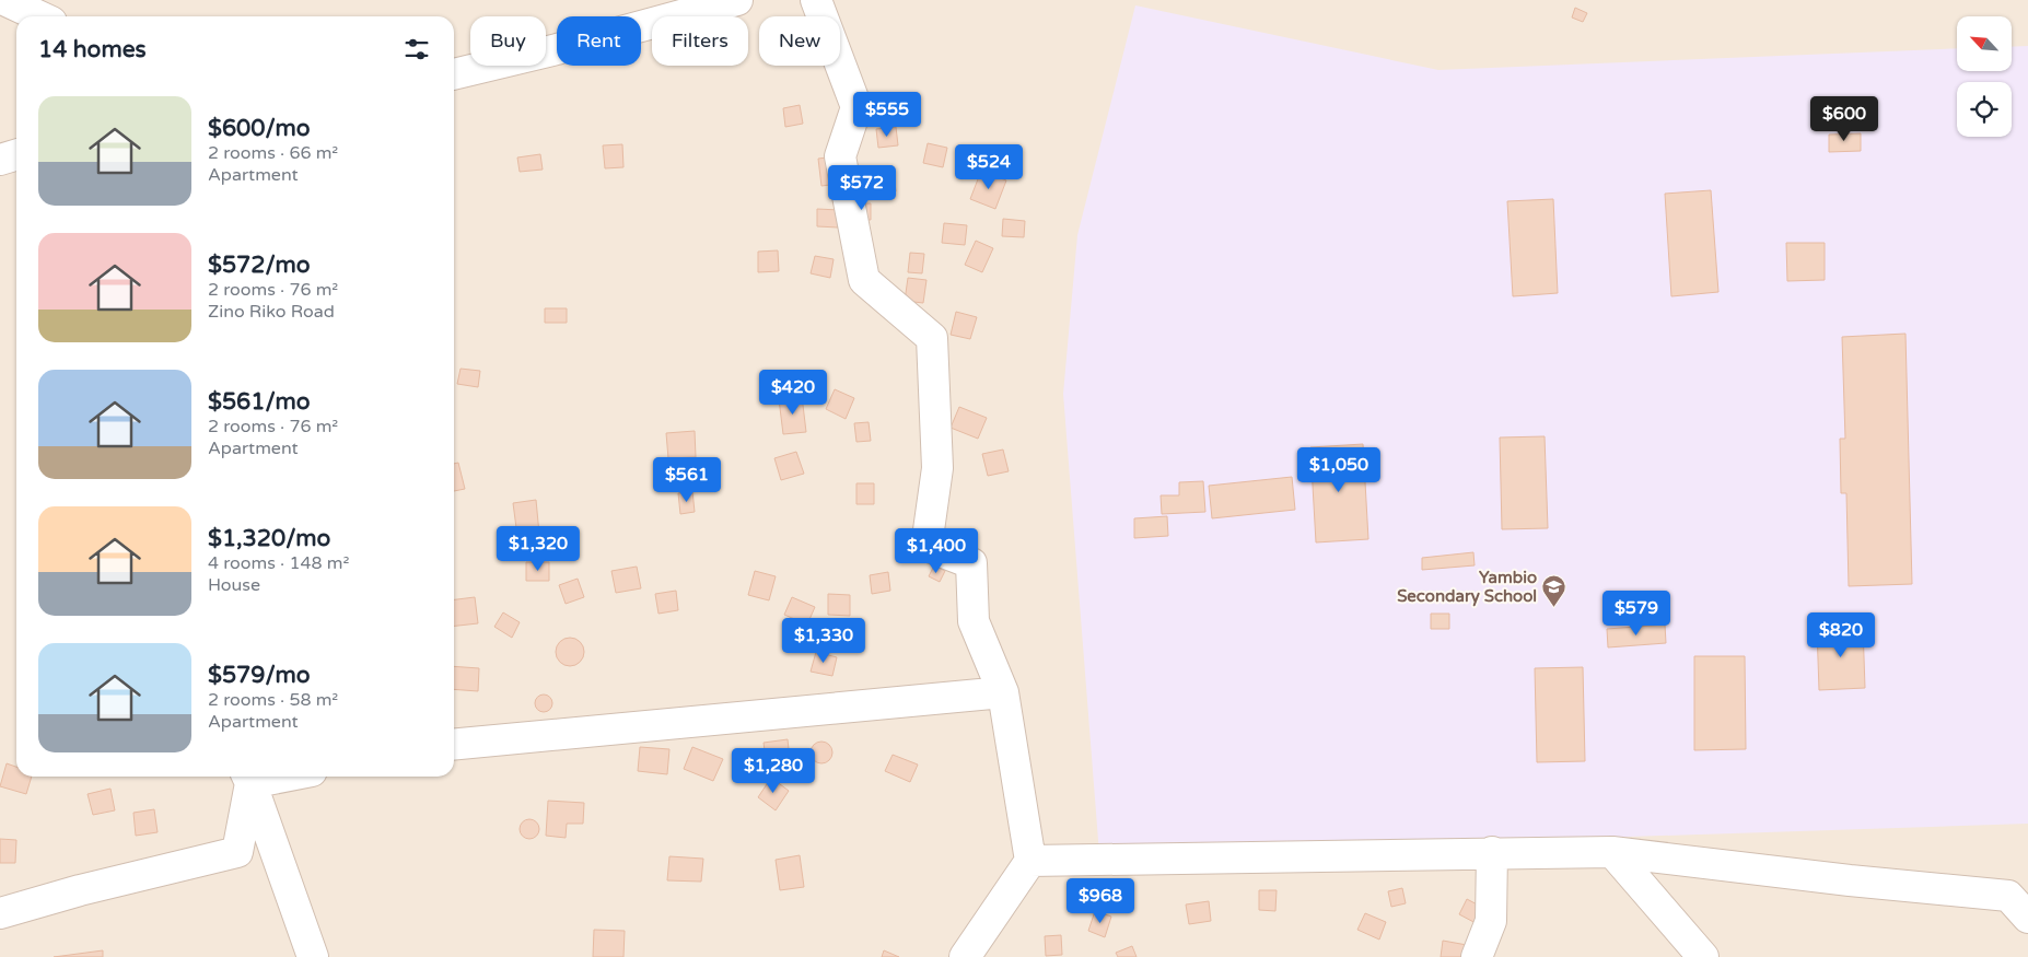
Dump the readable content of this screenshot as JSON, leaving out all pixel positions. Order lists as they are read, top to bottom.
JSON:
{
  "places": {
    "school or university": ["Yambio Secondary School"]
  },
  "north": "top left",
  "page": {
    "chip": [
      "Buy",
      "Rent",
      "Filters",
      "New"
    ],
    "heading": "14 homes",
    "list": [
      {
        "name": "$600/mo",
        "note": "2 rooms · 66 m² · Apartment"
      },
      {
        "name": "$572/mo",
        "note": "2 rooms · 76 m² · Zino Riko Road"
      },
      {
        "name": "$561/mo",
        "note": "2 rooms · 76 m² · Apartment"
      },
      {
        "name": "$1,320/mo",
        "note": "4 rooms · 148 m² · House"
      },
      {
        "name": "$579/mo",
        "note": "2 rooms · 58 m² · Apartment"
      }
    ],
    "price": [
      "$555",
      "$600",
      "$524",
      "$572",
      "$420",
      "$1,050",
      "$561",
      "$1,320",
      "$1,400",
      "$579",
      "$820",
      "$1,330",
      "$1,280",
      "$968"
    ]
  }
}
